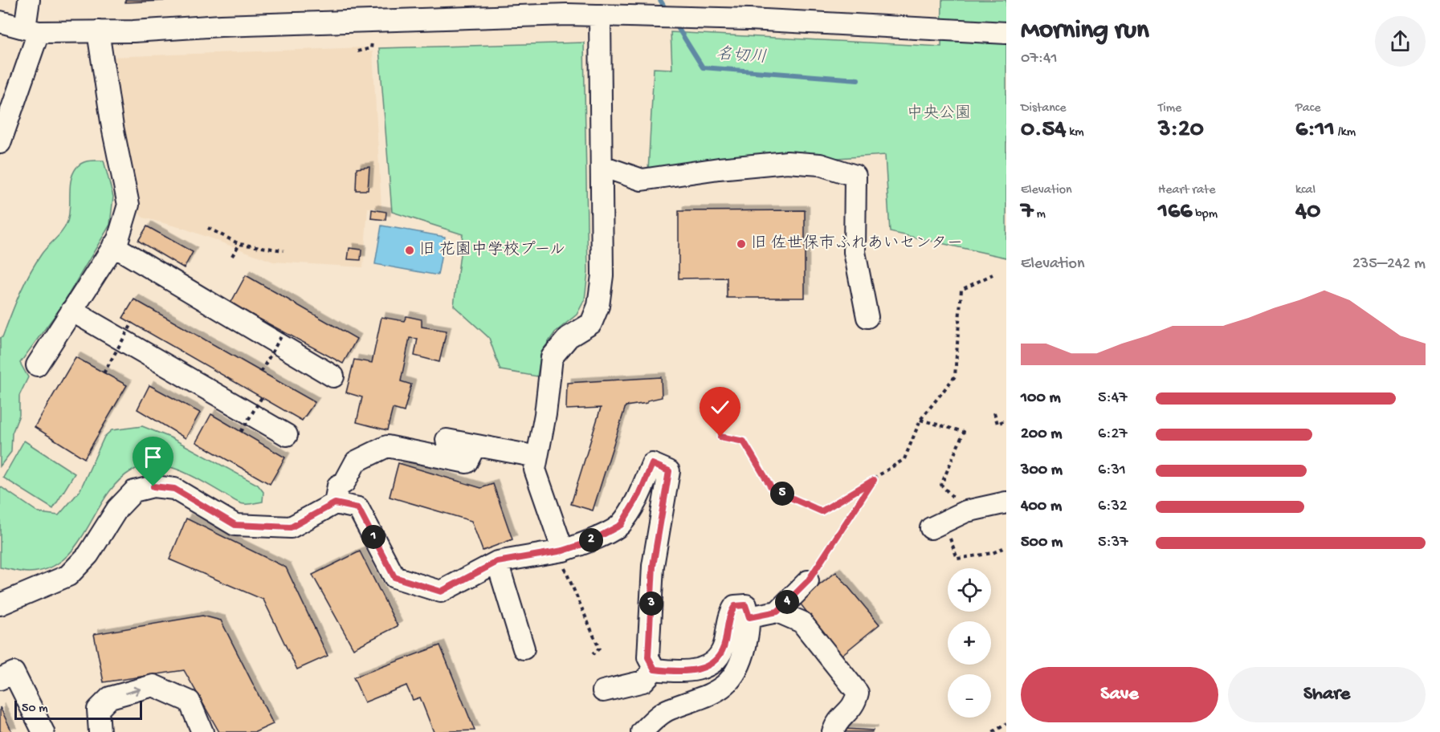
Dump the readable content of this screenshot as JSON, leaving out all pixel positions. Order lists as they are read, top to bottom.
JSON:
{
  "water": ["名切川"],
  "parks": ["中央公園"],
  "places": ["旧 佐世保市ふれあいセンター", "旧 花園中学校プール"],
  "scale_bar": "50 m",
  "page": {
    "heading": ["Morning run", "07:41"],
    "stats": [
      ["Distance", "0.54 km"],
      ["Time", "3:20"],
      ["Pace", "6:11 /km"],
      ["Elevation", "7 m"],
      ["Heart rate", "166 bpm"],
      ["kcal", "40"]
    ],
    "chart": ["Elevation", "235–242 m"],
    "list": [
      {
        "name": "100 m",
        "note": "5:47"
      },
      {
        "name": "200 m",
        "note": "6:27"
      },
      {
        "name": "300 m",
        "note": "6:31"
      },
      {
        "name": "400 m",
        "note": "6:32"
      },
      {
        "name": "500 m",
        "note": "5:37"
      }
    ],
    "pins": [
      "5",
      "1",
      "2",
      "4",
      "3"
    ],
    "map_buttons": ["+", "−"],
    "buttons": ["Save", "Share"],
    "scale": "50 m"
  }
}
